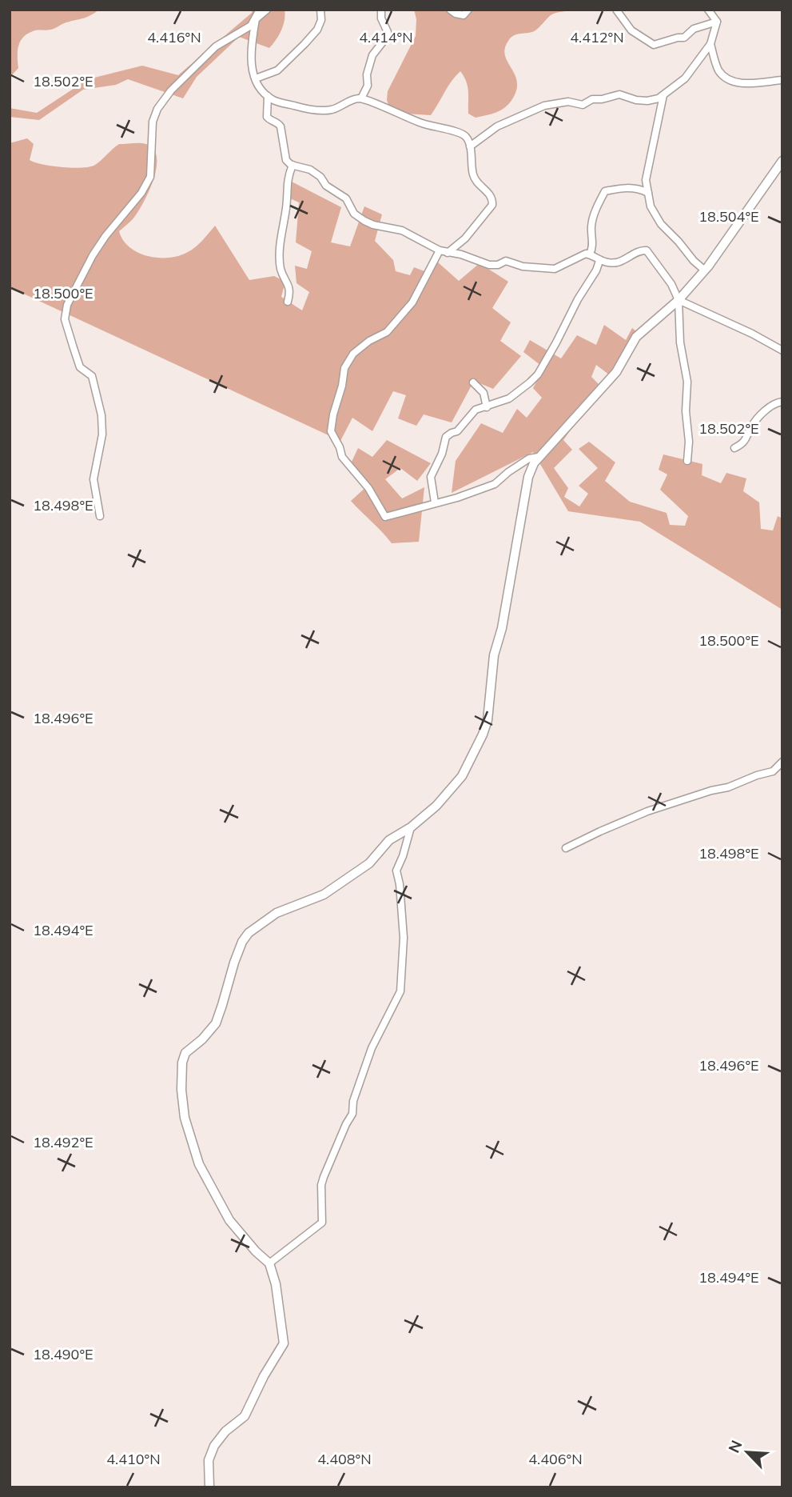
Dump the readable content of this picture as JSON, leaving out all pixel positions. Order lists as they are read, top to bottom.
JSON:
{
  "north": "top left",
  "coordinates": [
    "4.416°N",
    "4.414°N",
    "4.412°N",
    "18.502°E",
    "18.504°E",
    "18.500°E",
    "18.498°E",
    "18.496°E",
    "18.494°E",
    "18.492°E",
    "18.490°E",
    "4.410°N",
    "4.408°N",
    "4.406°N"
  ]
}
